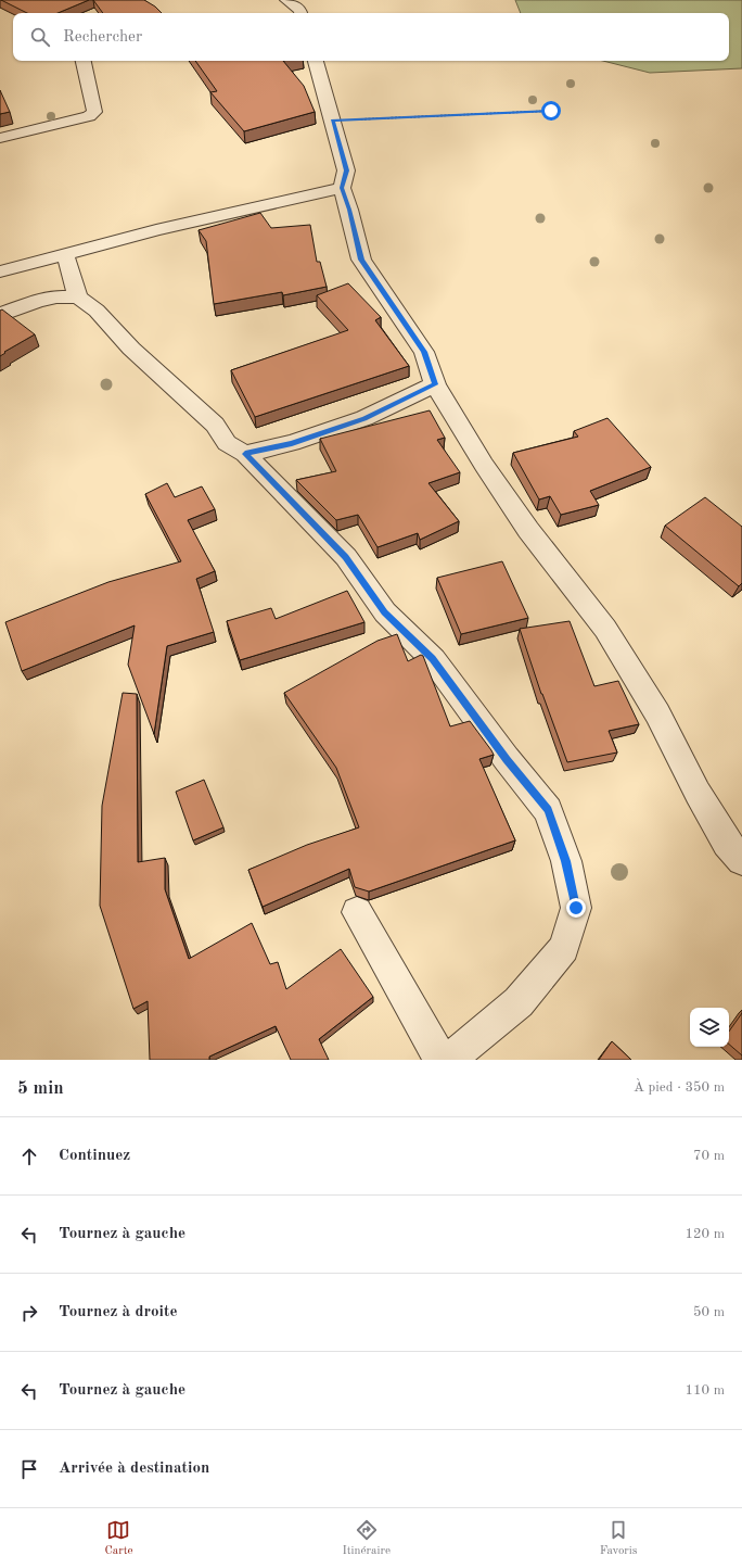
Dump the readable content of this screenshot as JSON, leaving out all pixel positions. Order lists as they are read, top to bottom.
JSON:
{
  "page": {
    "search": "Rechercher",
    "heading": ["5 min", "À pied · 350 m"],
    "list": [
      ["Continuez", "70 m"],
      ["Tournez à gauche", "120 m"],
      ["Tournez à droite", "50 m"],
      ["Tournez à gauche", "110 m"],
      "Arrivée à destination"
    ],
    "nav": ["Carte", "Itinéraire", "Favoris"]
  }
}
